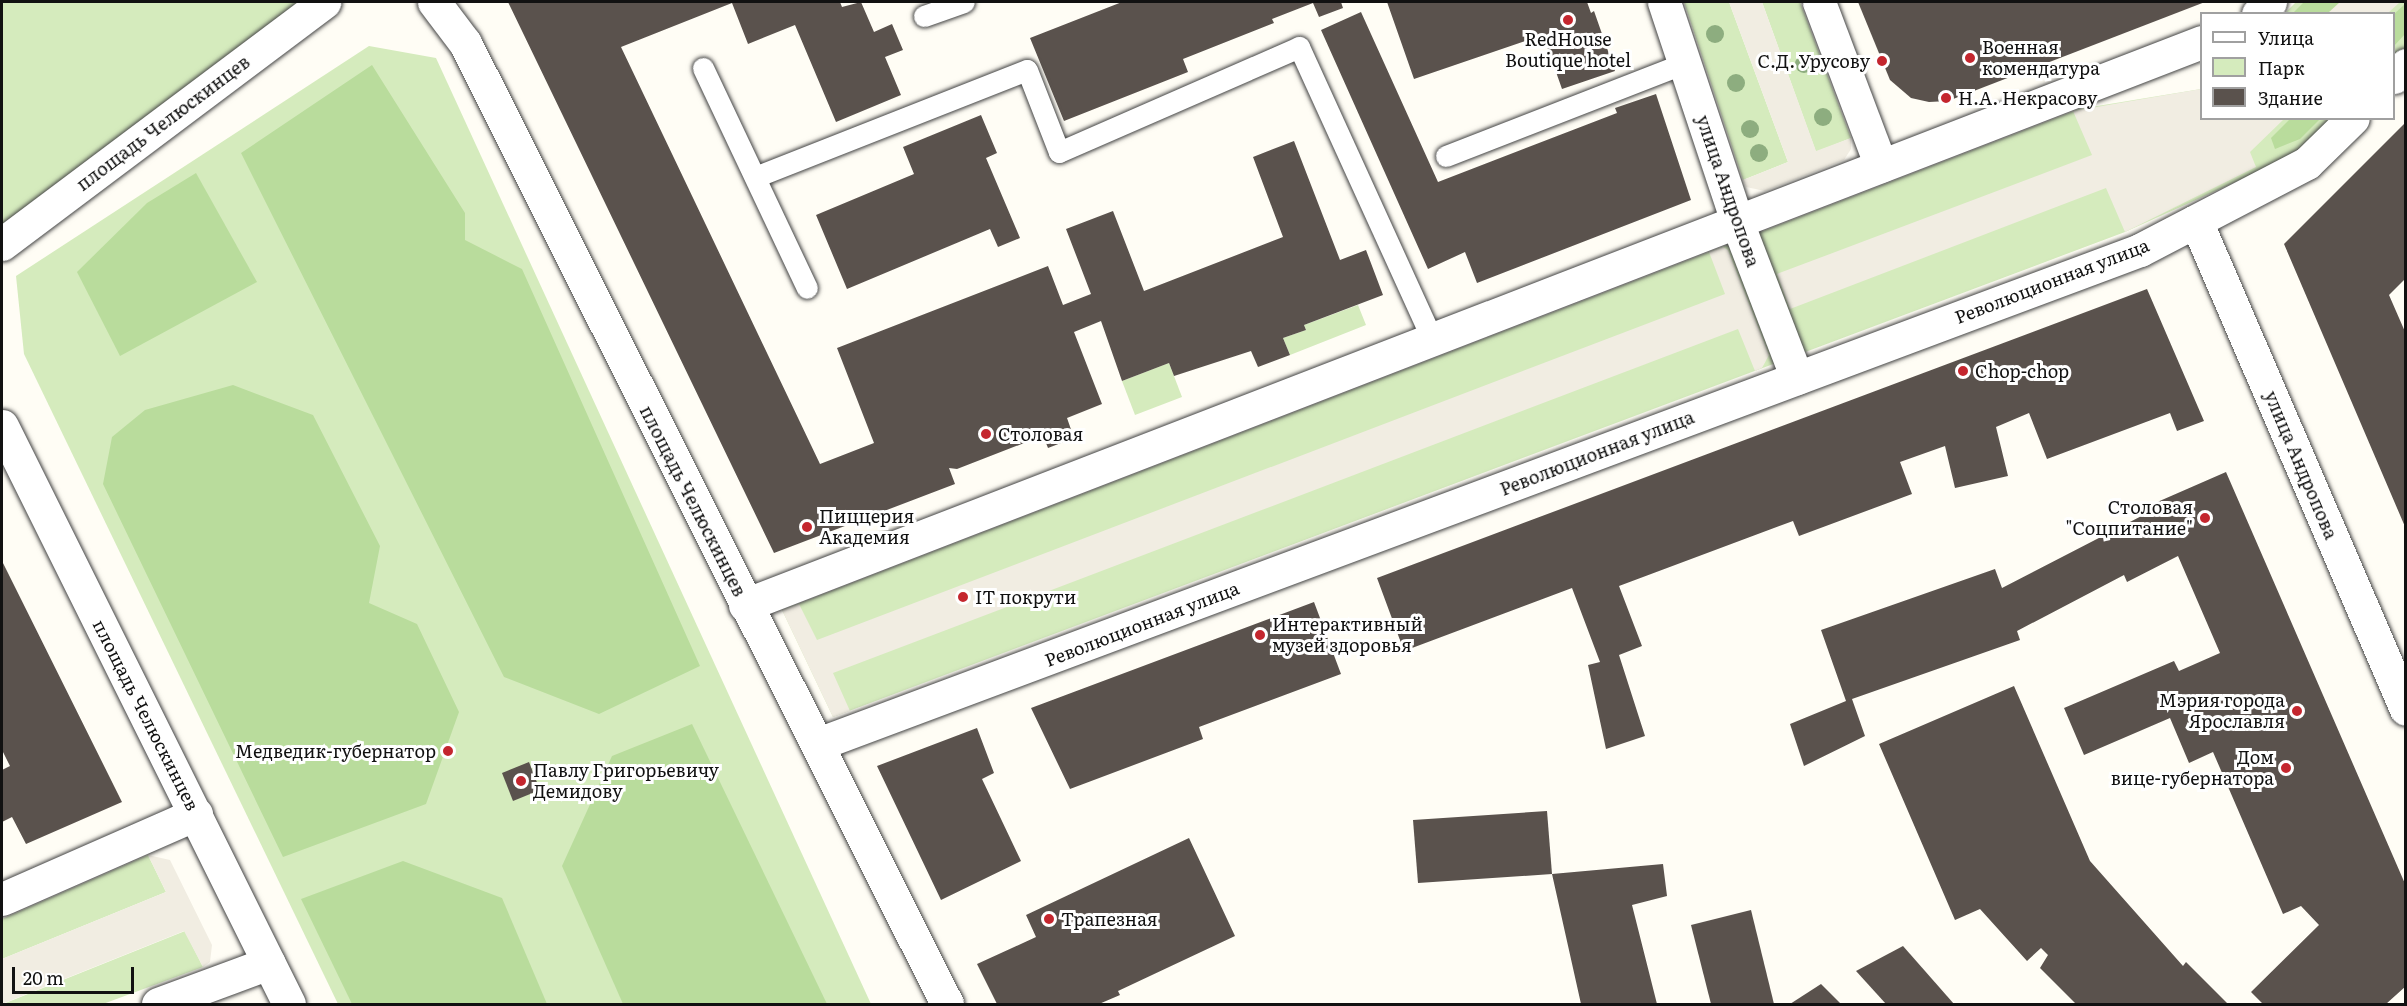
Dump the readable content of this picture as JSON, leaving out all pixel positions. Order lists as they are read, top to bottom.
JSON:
{
  "streets": {
    "street": ["площадь Челюскинцев", "улица Андропова", "Революционная улица"]
  },
  "crossings": [
    ["площадь Челюскинцев", "Революционная улица"],
    ["улица Андропова", "Революционная улица"]
  ],
  "places": [
    "RedHouse Boutique hotel",
    "Военная комендатура",
    "С.Д. Урусову",
    "Н.А. Некрасову",
    "Chop-chop",
    "Столовая",
    "Столовая \"Соцпитание\"",
    "Пиццерия Академия",
    "IT покрути",
    "Интерактивный музей здоровья",
    "Мэрия города Ярославля",
    "Медведик-губернатор",
    "Дом вице-губернатора",
    "Павлу Григорьевичу Демидову",
    "Трапезная"
  ],
  "legend": ["Улица", "Парк", "Здание"],
  "scale_bar": "20 m"
}
